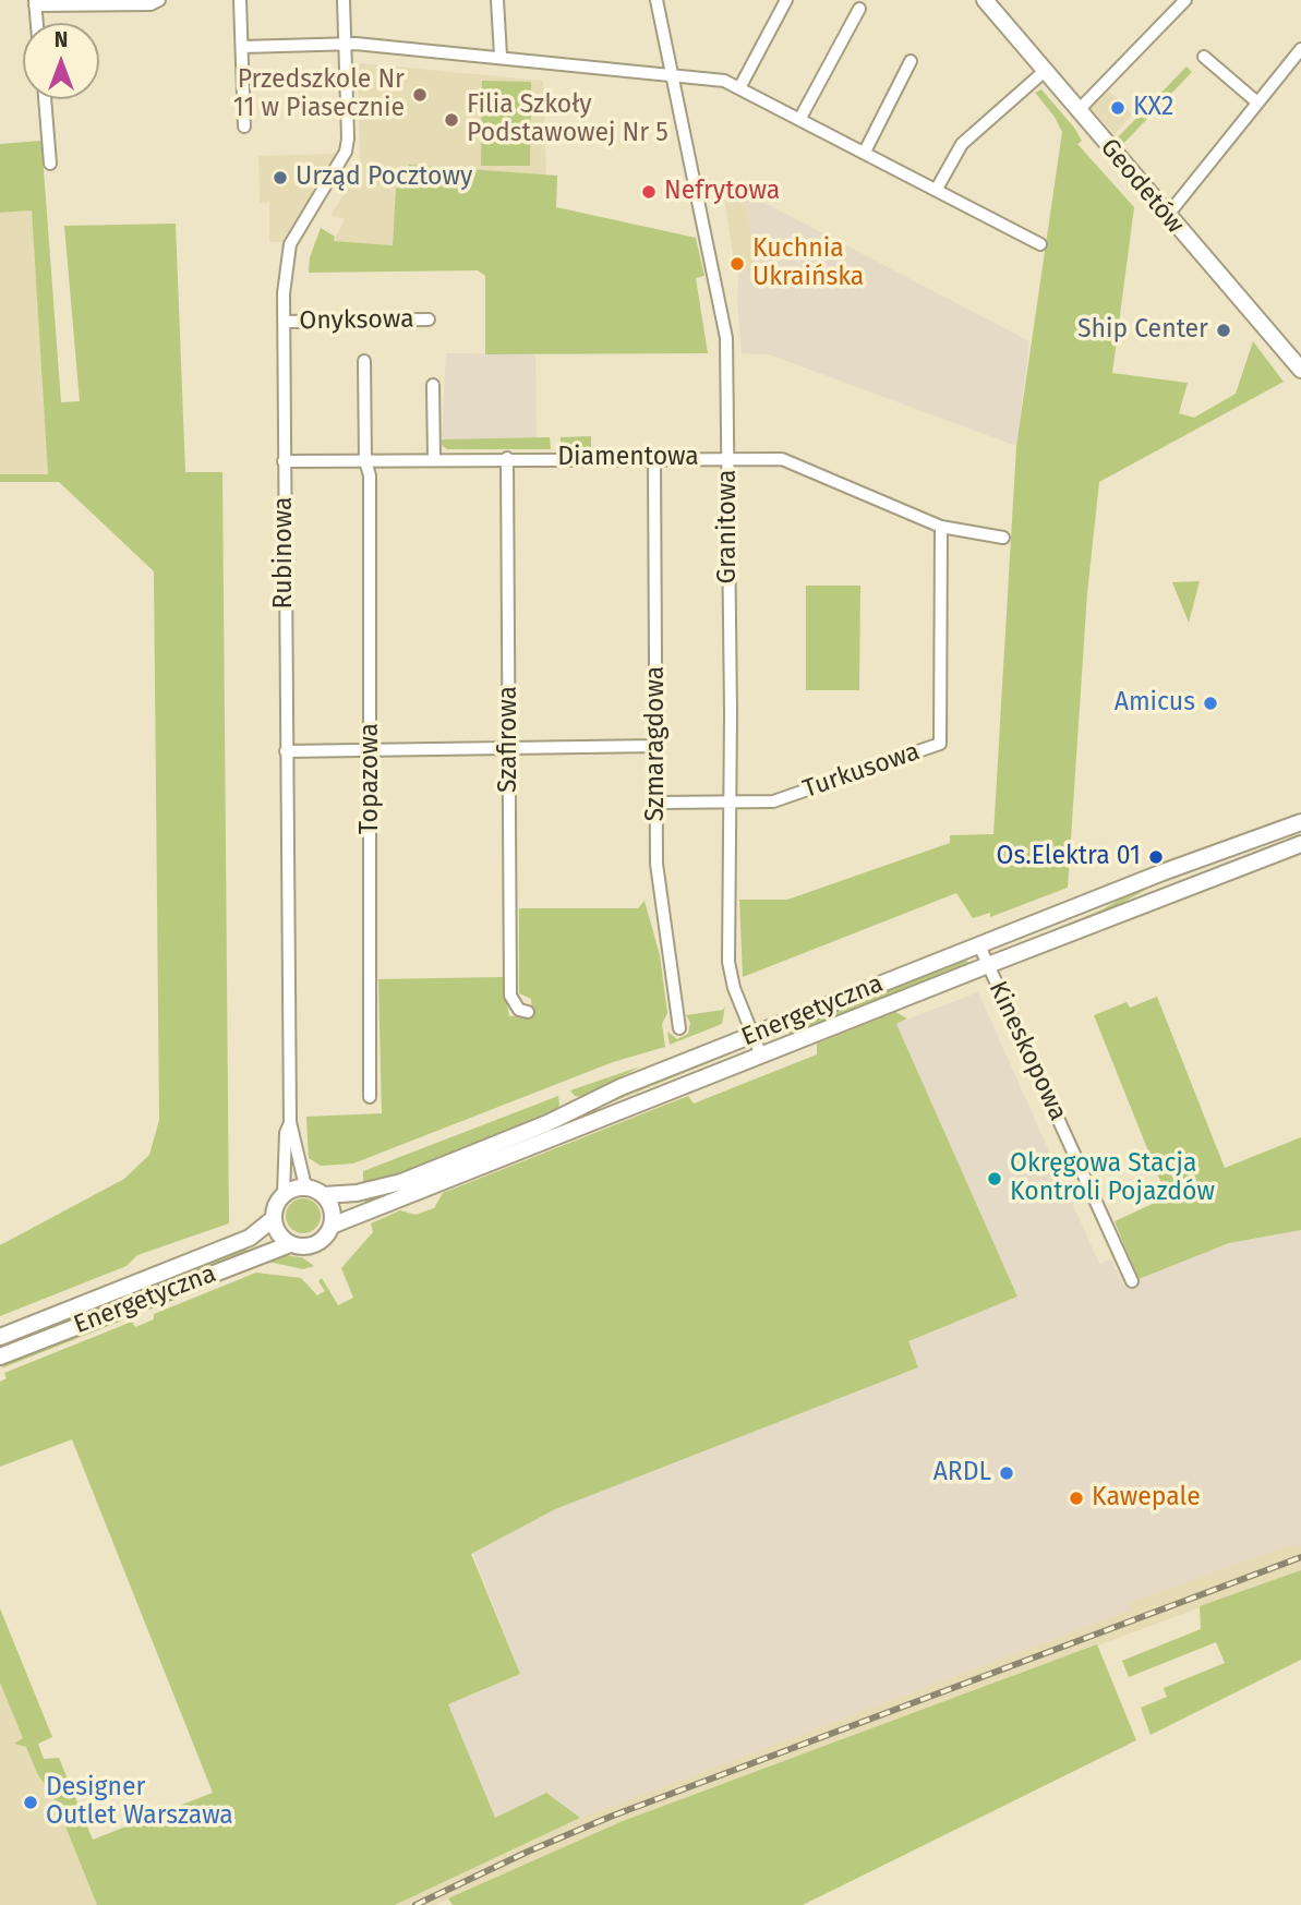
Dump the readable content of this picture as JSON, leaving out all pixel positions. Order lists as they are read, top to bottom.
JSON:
{
  "streets": {
    "street": [
      "Geodetów",
      "Onyksowa",
      "Diamentowa",
      "Granitowa",
      "Rubinowa",
      "Szafirowa",
      "Szmaragdowa",
      "Turkusowa",
      "Topazowa",
      "Energetyczna",
      "Kineskopowa"
    ]
  },
  "crossings": [
    ["Onyksowa", "Rubinowa"],
    ["Diamentowa", "Granitowa"],
    ["Diamentowa", "Rubinowa"],
    ["Diamentowa", "Szafirowa"],
    ["Diamentowa", "Szmaragdowa"],
    ["Diamentowa", "Turkusowa"],
    ["Diamentowa", "Topazowa"],
    ["Granitowa", "Turkusowa"],
    ["Granitowa", "Energetyczna"],
    ["Rubinowa", "Energetyczna"],
    ["Szmaragdowa", "Turkusowa"],
    ["Energetyczna", "Kineskopowa"]
  ],
  "places": [
    "Przedszkole Nr 11 w Piasecznie",
    "KX2",
    "Filia Szkoły Podstawowej Nr 5",
    "Urząd Pocztowy",
    "Nefrytowa",
    "Kuchnia Ukraińska",
    "Ship Center",
    "Amicus",
    "Os.Elektra 01",
    "Okręgowa Stacja Kontroli Pojazdów",
    "ARDL",
    "Kawepale",
    "Designer Outlet Warszawa"
  ],
  "north": "top"
}
